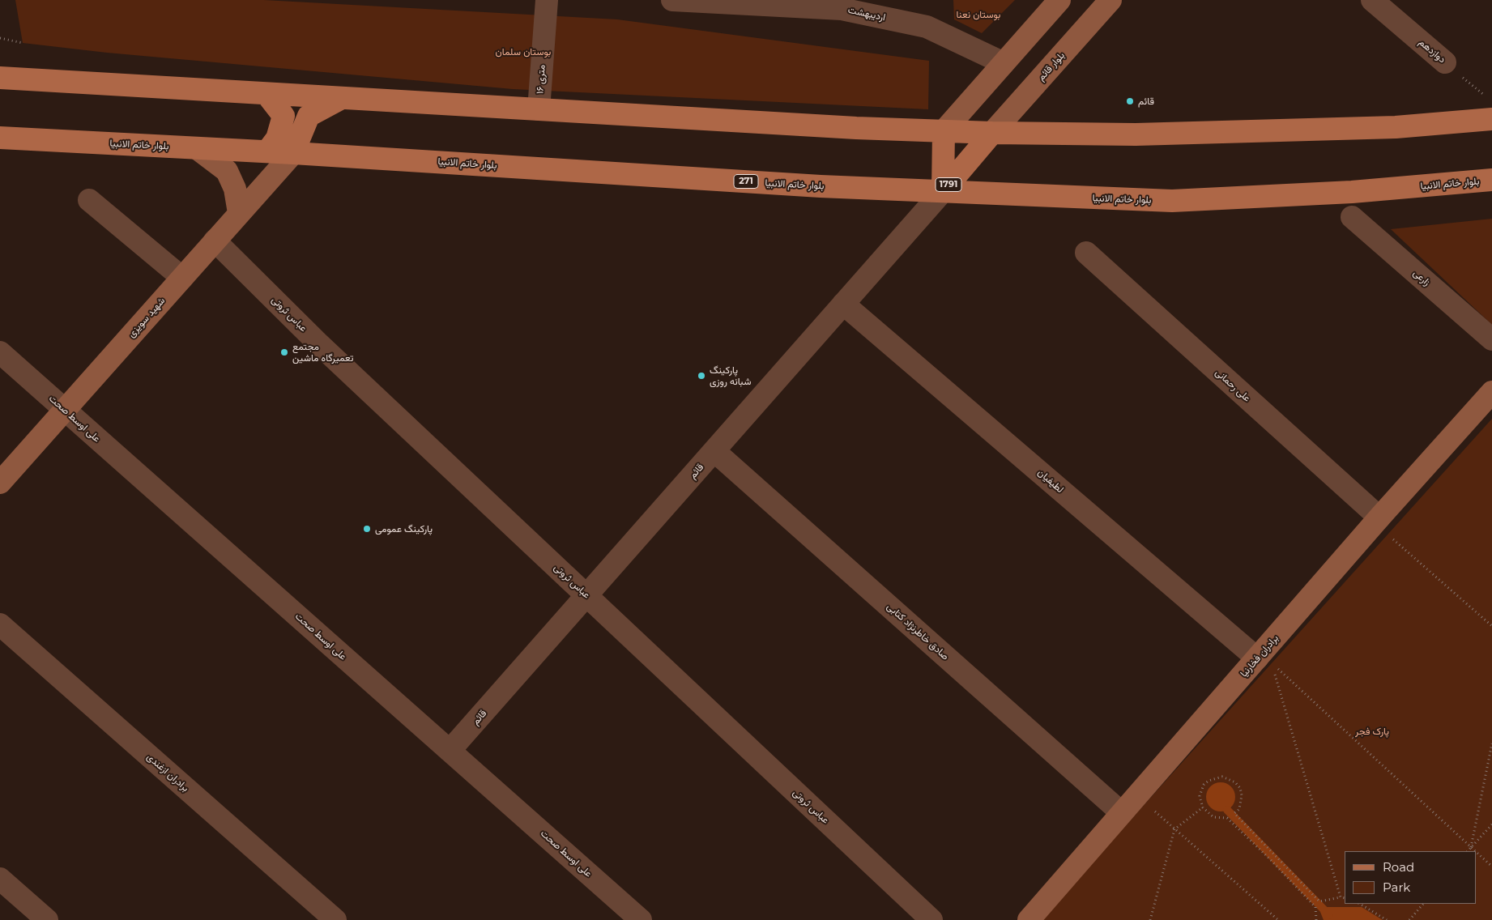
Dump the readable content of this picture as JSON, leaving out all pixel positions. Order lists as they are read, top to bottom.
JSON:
{
  "streets": {
    "main road": [
      "بلوار قائم",
      "بلوار خاتم الانبیا",
      "271",
      "1791",
      "شهید سویزی",
      "برادران فخارنیا"
    ],
    "street": [
      "اردیبهشت",
      "دوازدهم",
      "۱۶ متری",
      "زارعی",
      "عباس ثروتی",
      "علی رحمانی",
      "علی اوسط صحت",
      "قائم",
      "لطیفیان",
      "صادق خاطرنژاد کتابی",
      "برادران ازغندی"
    ]
  },
  "crossings": [
    ["بلوار قائم", "1791"],
    ["بلوار خاتم الانبیا", "1791"],
    ["بلوار خاتم الانبیا", "شهید سویزی"],
    ["بلوار خاتم الانبیا", "قائم"],
    ["1791", "قائم"],
    ["عباس ثروتی", "شهید سویزی"],
    ["عباس ثروتی", "قائم"],
    ["شهید سویزی", "علی اوسط صحت"],
    ["علی رحمانی", "برادران فخارنیا"],
    ["علی اوسط صحت", "قائم"],
    ["قائم", "لطیفیان"],
    ["قائم", "صادق خاطرنژاد کتابی"],
    ["لطیفیان", "برادران فخارنیا"],
    ["صادق خاطرنژاد کتابی", "برادران فخارنیا"]
  ],
  "parks": ["بوستان نعنا", "بوستان سلمان", "پارک فجر"],
  "places": [
    "قائم",
    "مجتمع تعمیرگاه ماشین",
    "پارکینگ شبانه روزی",
    "پارکینگ عمومی"
  ],
  "legend": ["Road", "Park"]
}
